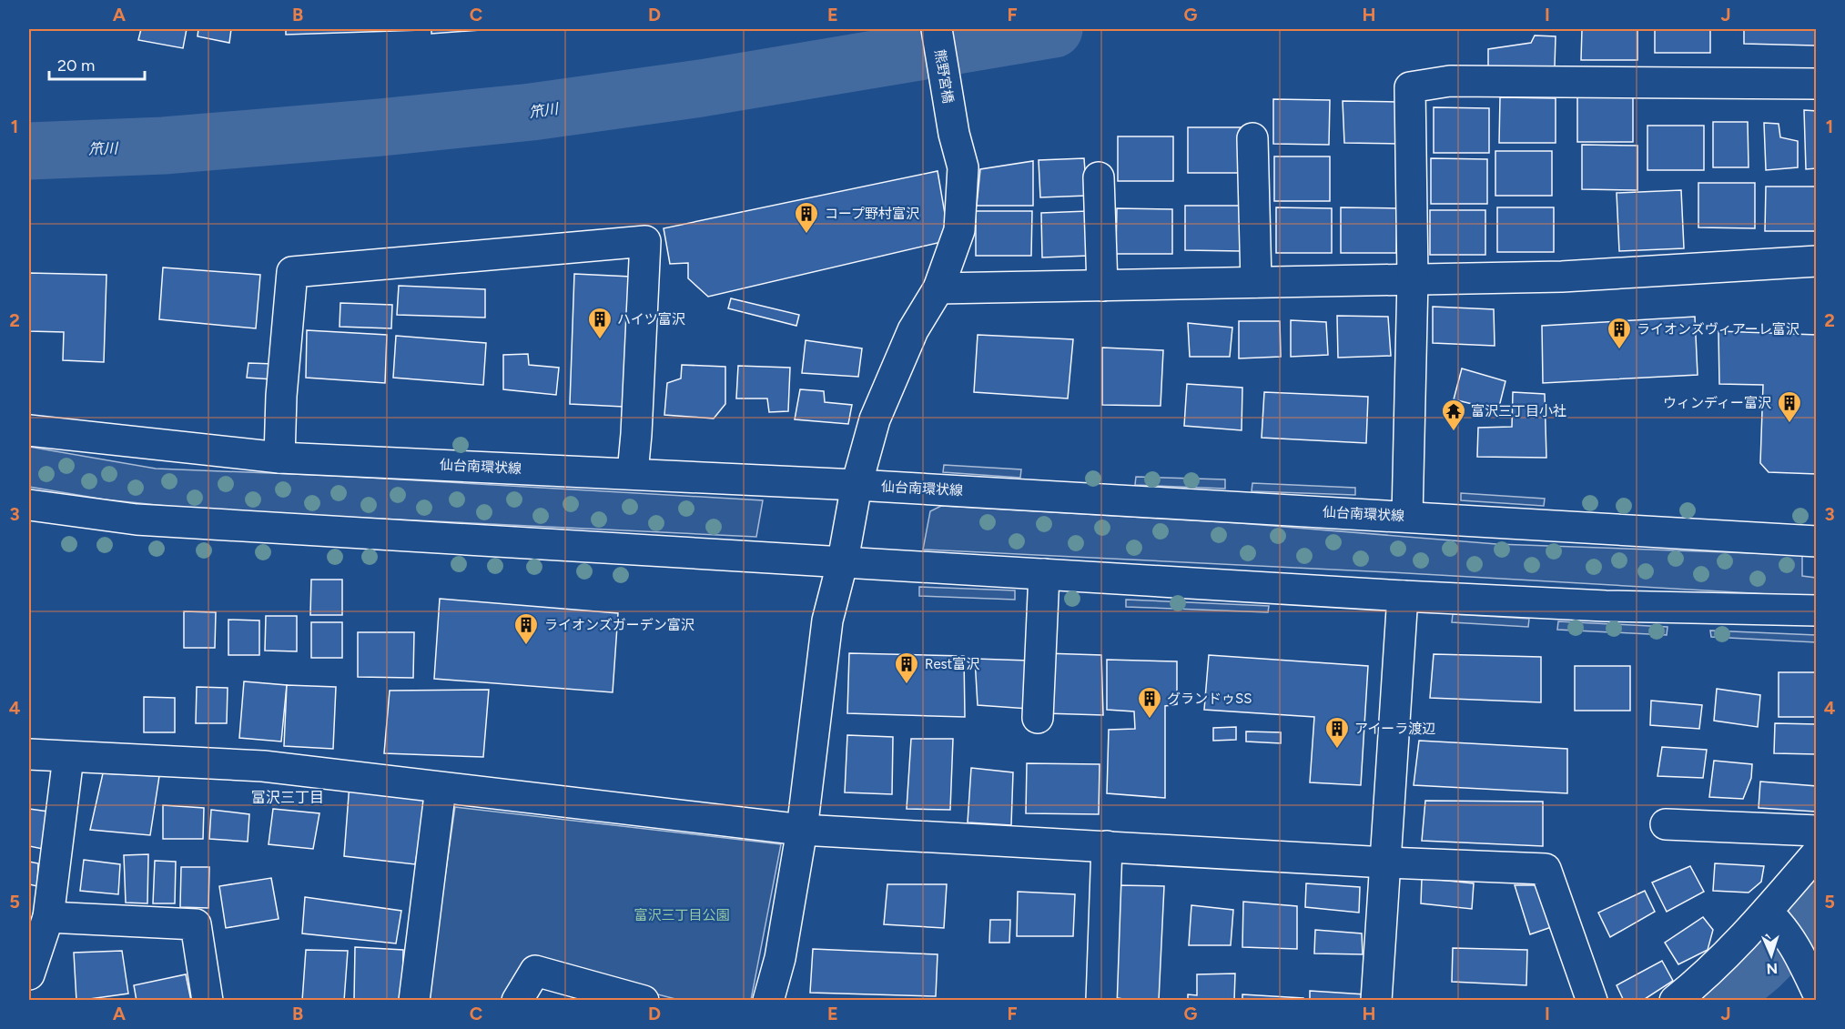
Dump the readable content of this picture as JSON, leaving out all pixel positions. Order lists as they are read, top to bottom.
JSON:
{
  "streets": {
    "street": ["熊野宮橋", "仙台南環状線"]
  },
  "crossings": [
    ["熊野宮橋", "仙台南環状線"]
  ],
  "districts": ["富沢三丁目"],
  "water": ["笊川"],
  "parks": ["富沢三丁目公園"],
  "places": {
    "building": [
      "コープ野村富沢",
      "ハイツ富沢",
      "ライオンズヴィアーレ富沢",
      "ウィンディー富沢",
      "ライオンズガーデン富沢",
      "Rest富沢",
      "グランドゥSS",
      "アイーラ渡辺"
    ],
    "temple": ["富沢三丁目小社"]
  },
  "scale_bar": "20 m",
  "north": "bottom",
  "grid": {
    "columns": [
      "A",
      "B",
      "C",
      "D",
      "E",
      "F",
      "G",
      "H",
      "I",
      "J"
    ],
    "rows": [
      "1",
      "2",
      "3",
      "4",
      "5"
    ]
  }
}
